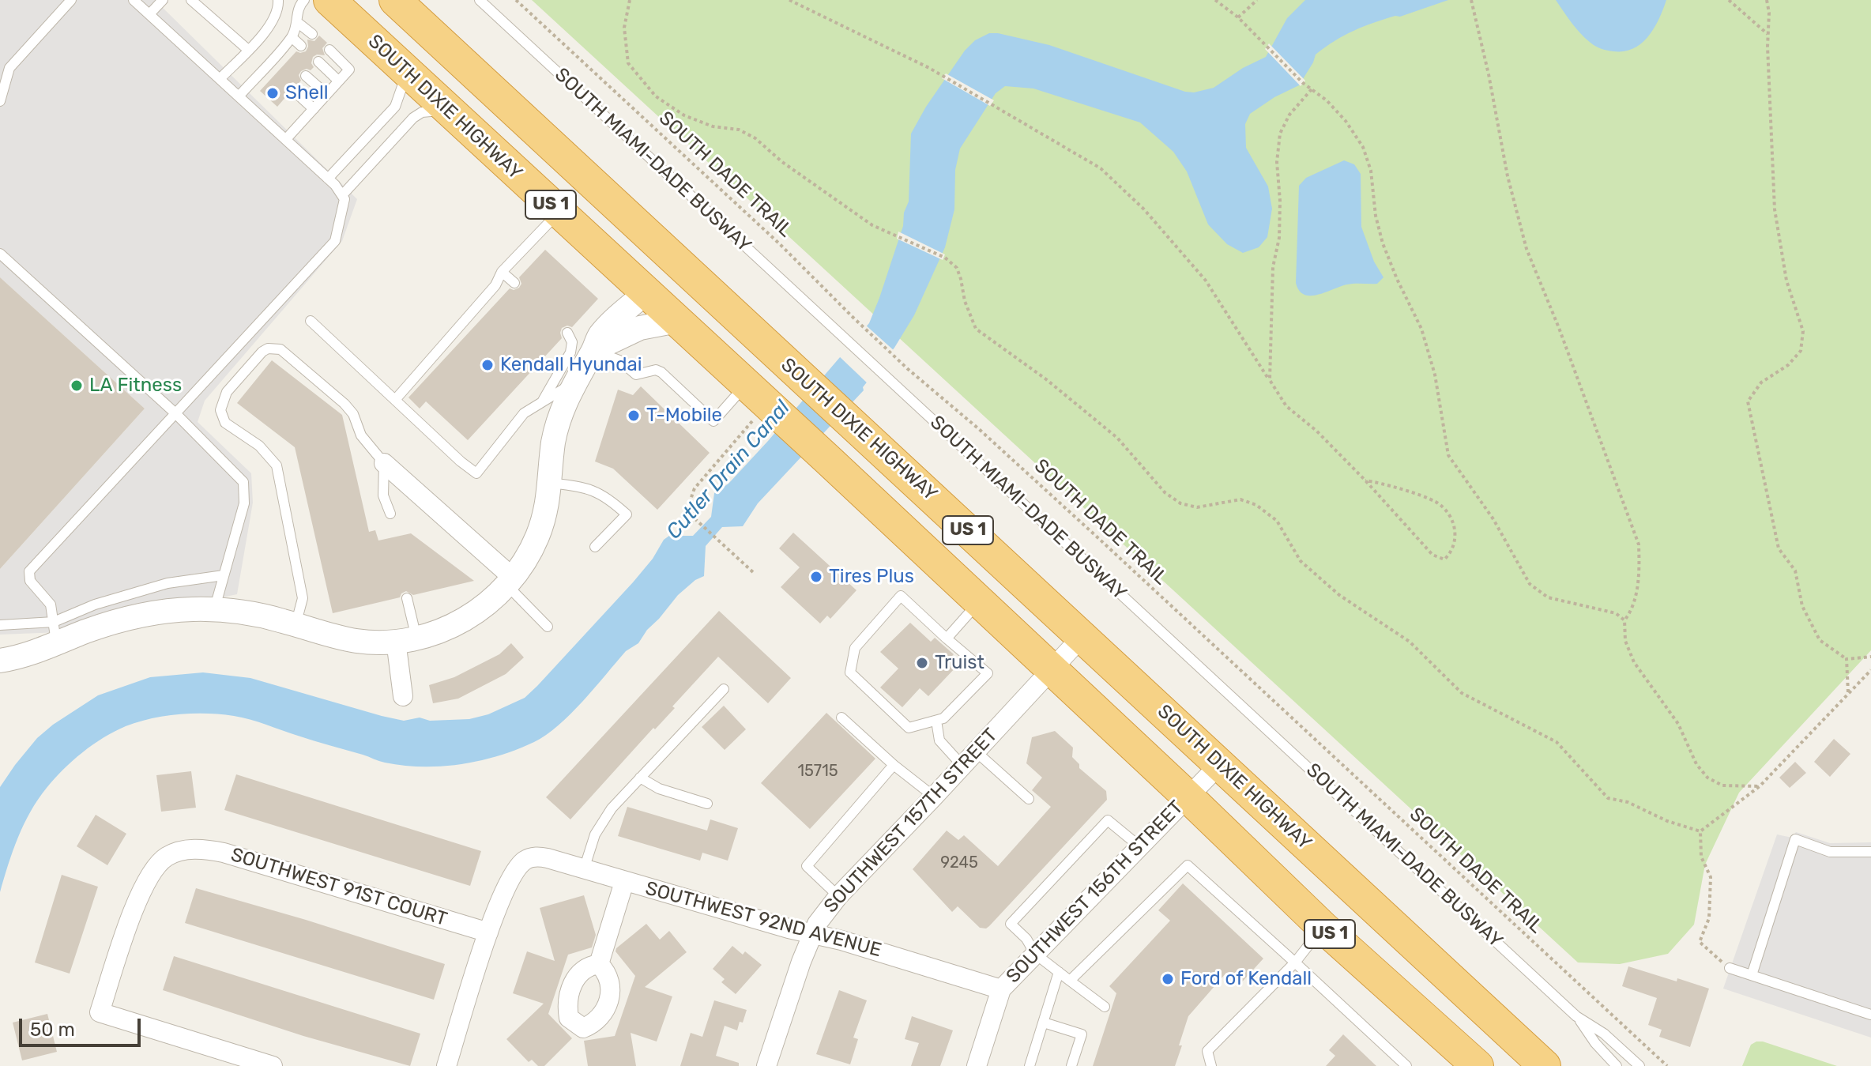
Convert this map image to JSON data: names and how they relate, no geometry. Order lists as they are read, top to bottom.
{
  "streets": {
    "highway": ["SOUTH DIXIE HIGHWAY", "US 1"],
    "street": [
      "SOUTHWEST 157TH STREET",
      "SOUTHWEST 91ST COURT",
      "SOUTHWEST 156TH STREET",
      "SOUTHWEST 92ND AVENUE"
    ],
    "lane": ["SOUTH MIAMI-DADE BUSWAY"],
    "path": ["SOUTH DADE TRAIL"]
  },
  "crossings": [
    ["SOUTH DIXIE HIGHWAY", "SOUTHWEST 157TH STREET"],
    ["SOUTH DIXIE HIGHWAY", "SOUTHWEST 156TH STREET"],
    ["SOUTHWEST 157TH STREET", "SOUTHWEST 92ND AVENUE"],
    ["SOUTHWEST 91ST COURT", "SOUTHWEST 92ND AVENUE"],
    ["SOUTHWEST 156TH STREET", "SOUTHWEST 92ND AVENUE"]
  ],
  "water": ["Cutler Drain Canal"],
  "places": [
    "Shell",
    "Kendall Hyundai",
    "LA Fitness",
    "T-Mobile",
    "Tires Plus",
    "Truist",
    "Ford of Kendall"
  ],
  "house_numbers": ["15715", "9245"],
  "scale_bar": "50 m"
}
